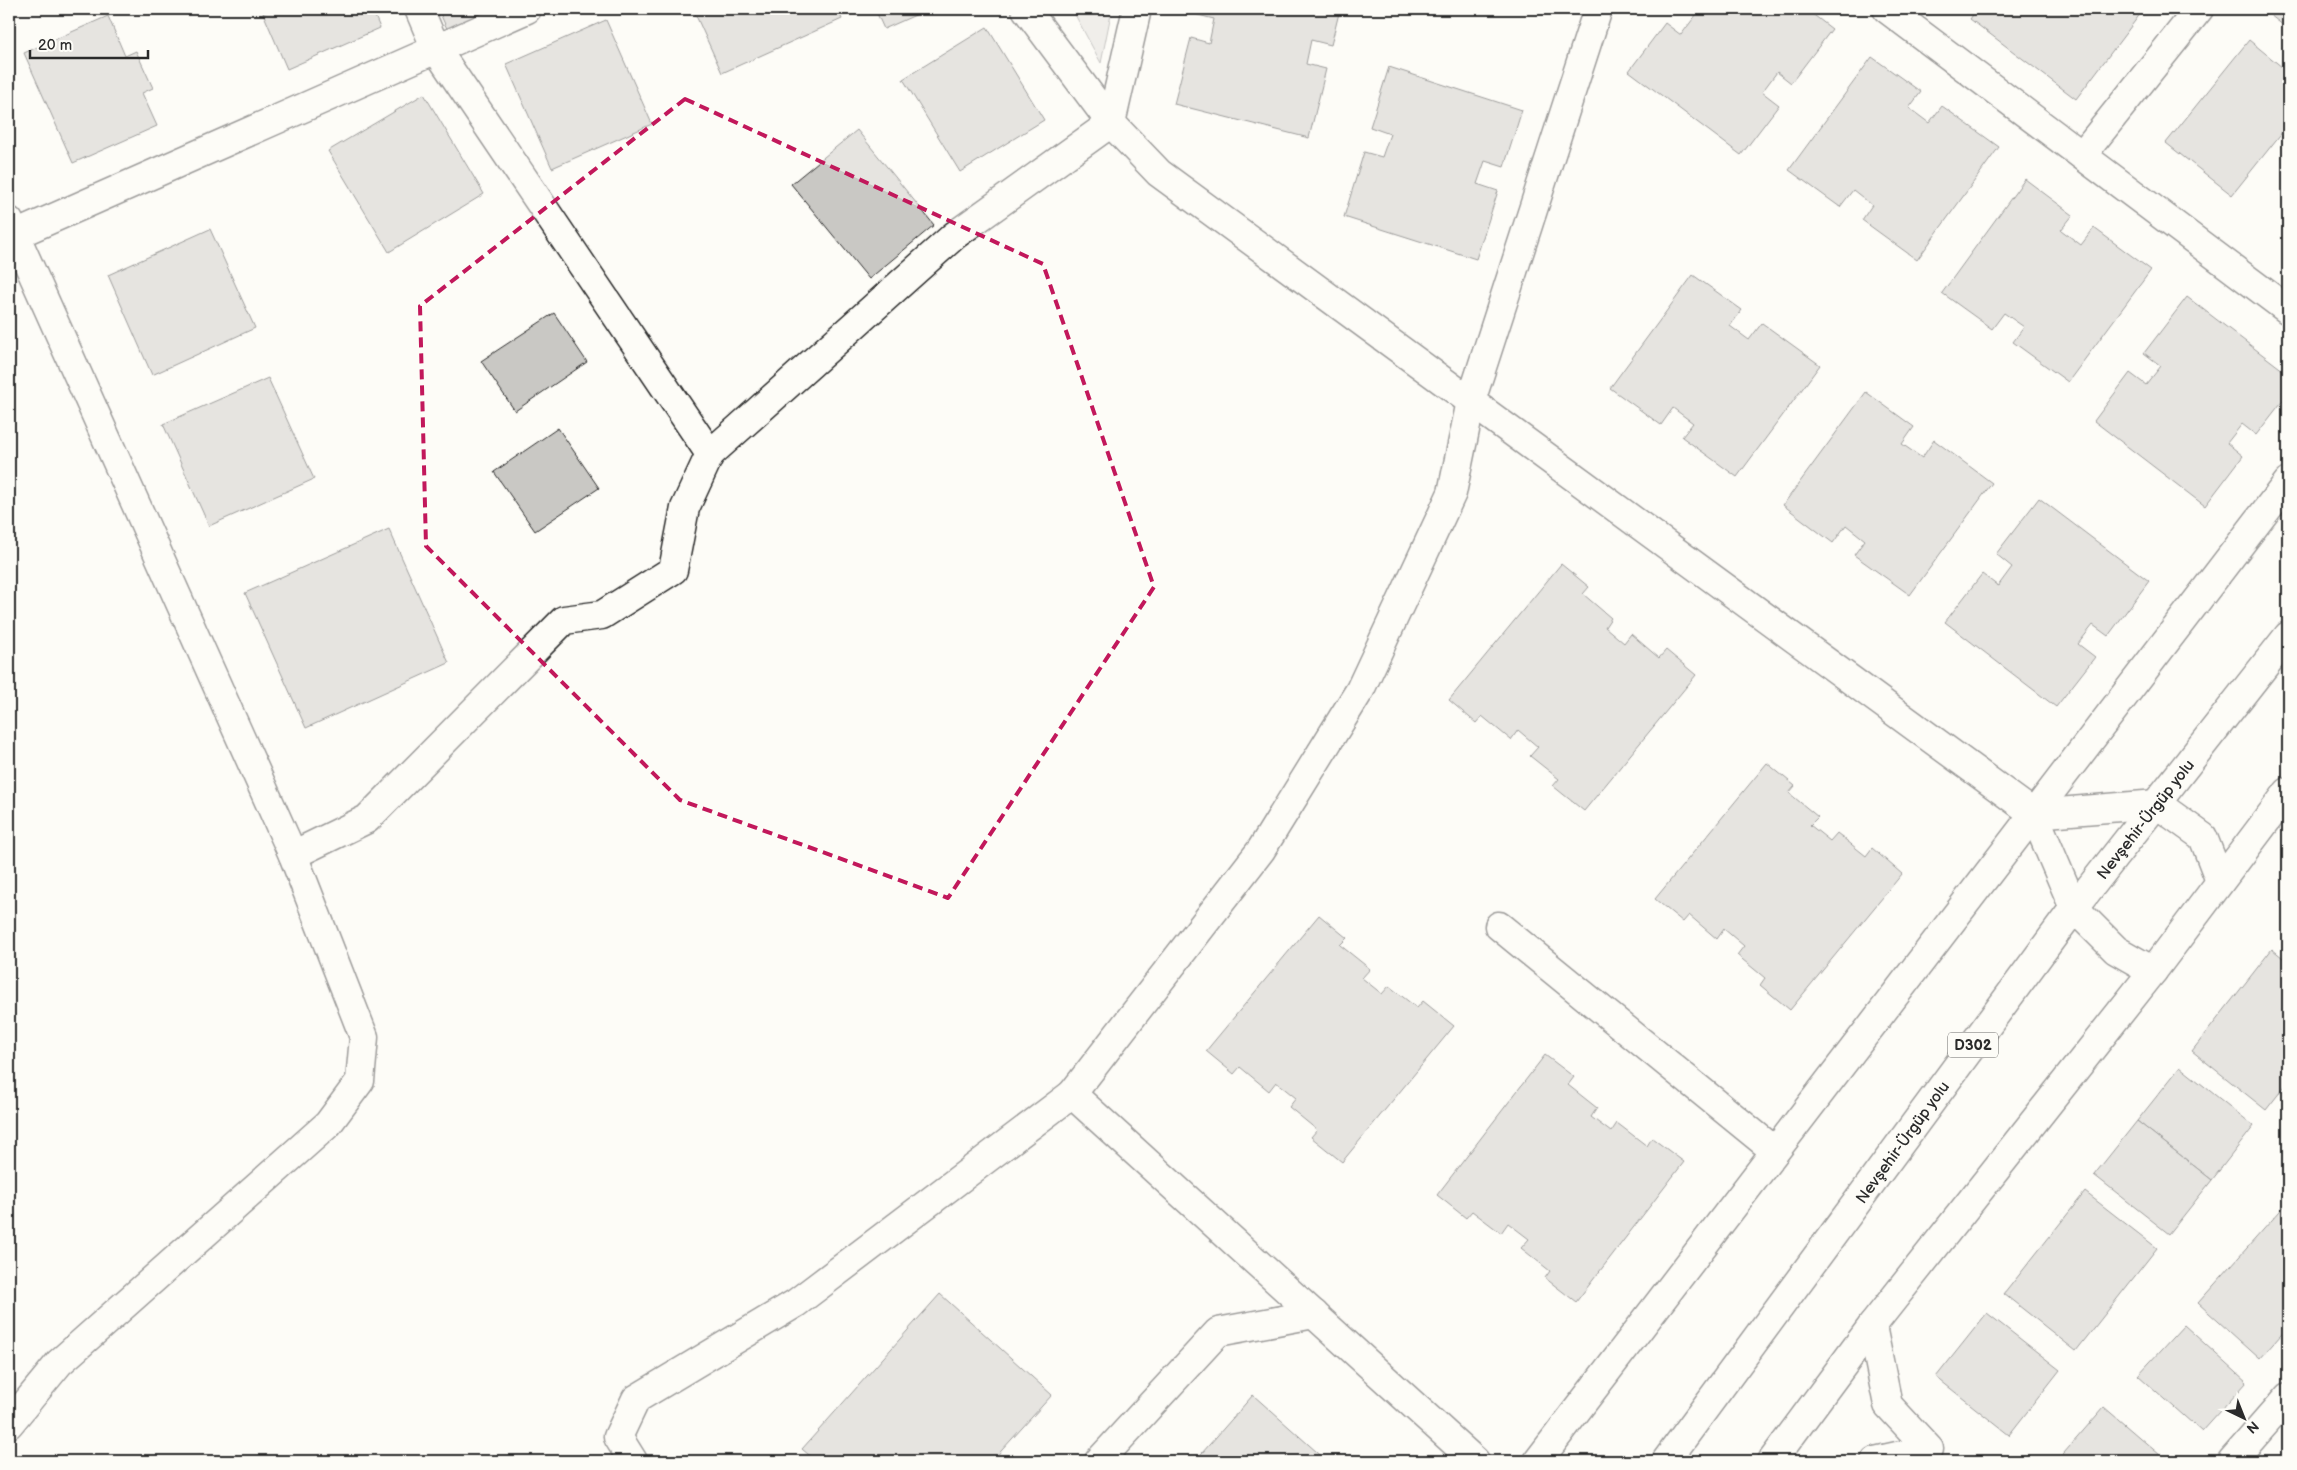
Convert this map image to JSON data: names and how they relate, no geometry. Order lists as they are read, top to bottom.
{
  "streets": {
    "main road": ["Nevşehir-Ürgüp yolu", "D302"]
  },
  "scale_bar": "20 m",
  "north": "bottom right"
}
